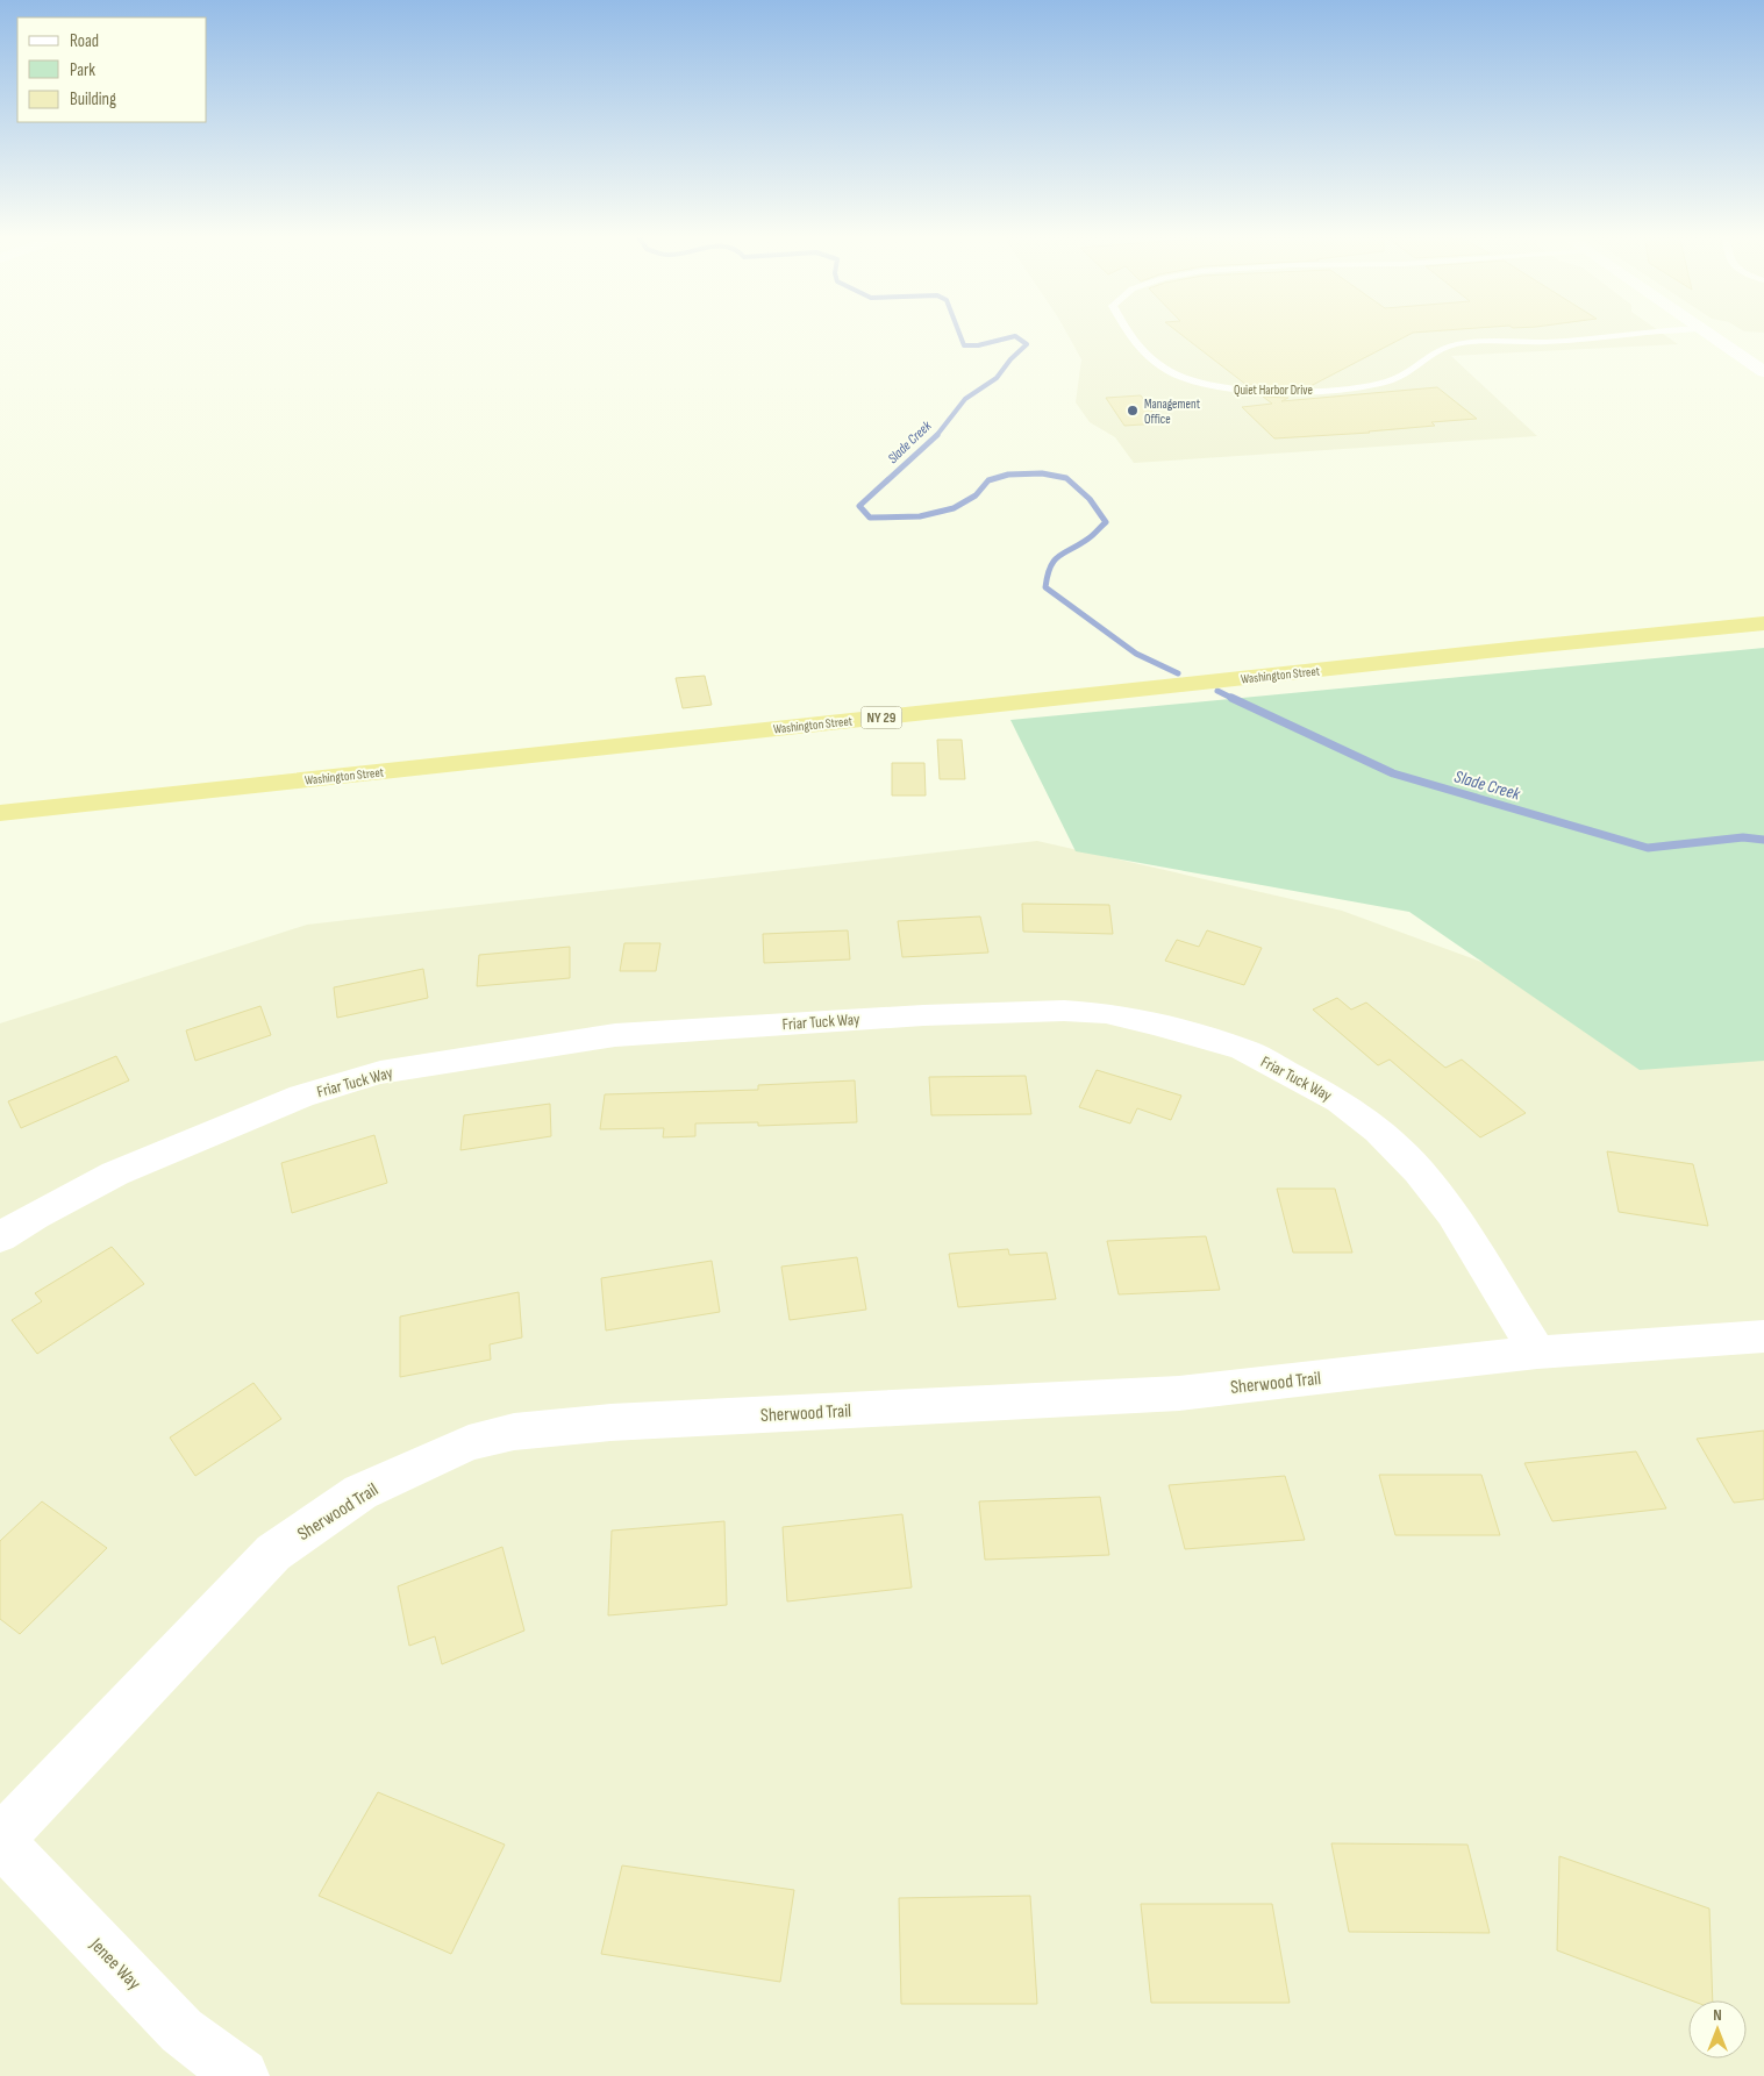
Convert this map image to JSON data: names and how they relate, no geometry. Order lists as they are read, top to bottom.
{
  "streets": {
    "highway": ["Washington Street", "NY 29"],
    "street": ["Friar Tuck Way", "Sherwood Trail", "Jenee Way"],
    "lane": ["Quiet Harbor Drive"]
  },
  "crossings": [
    ["Friar Tuck Way", "Sherwood Trail"],
    ["Sherwood Trail", "Jenee Way"]
  ],
  "water": ["Slade Creek"],
  "places": ["Management Office"],
  "legend": ["Road", "Park", "Building"],
  "north": "top"
}
